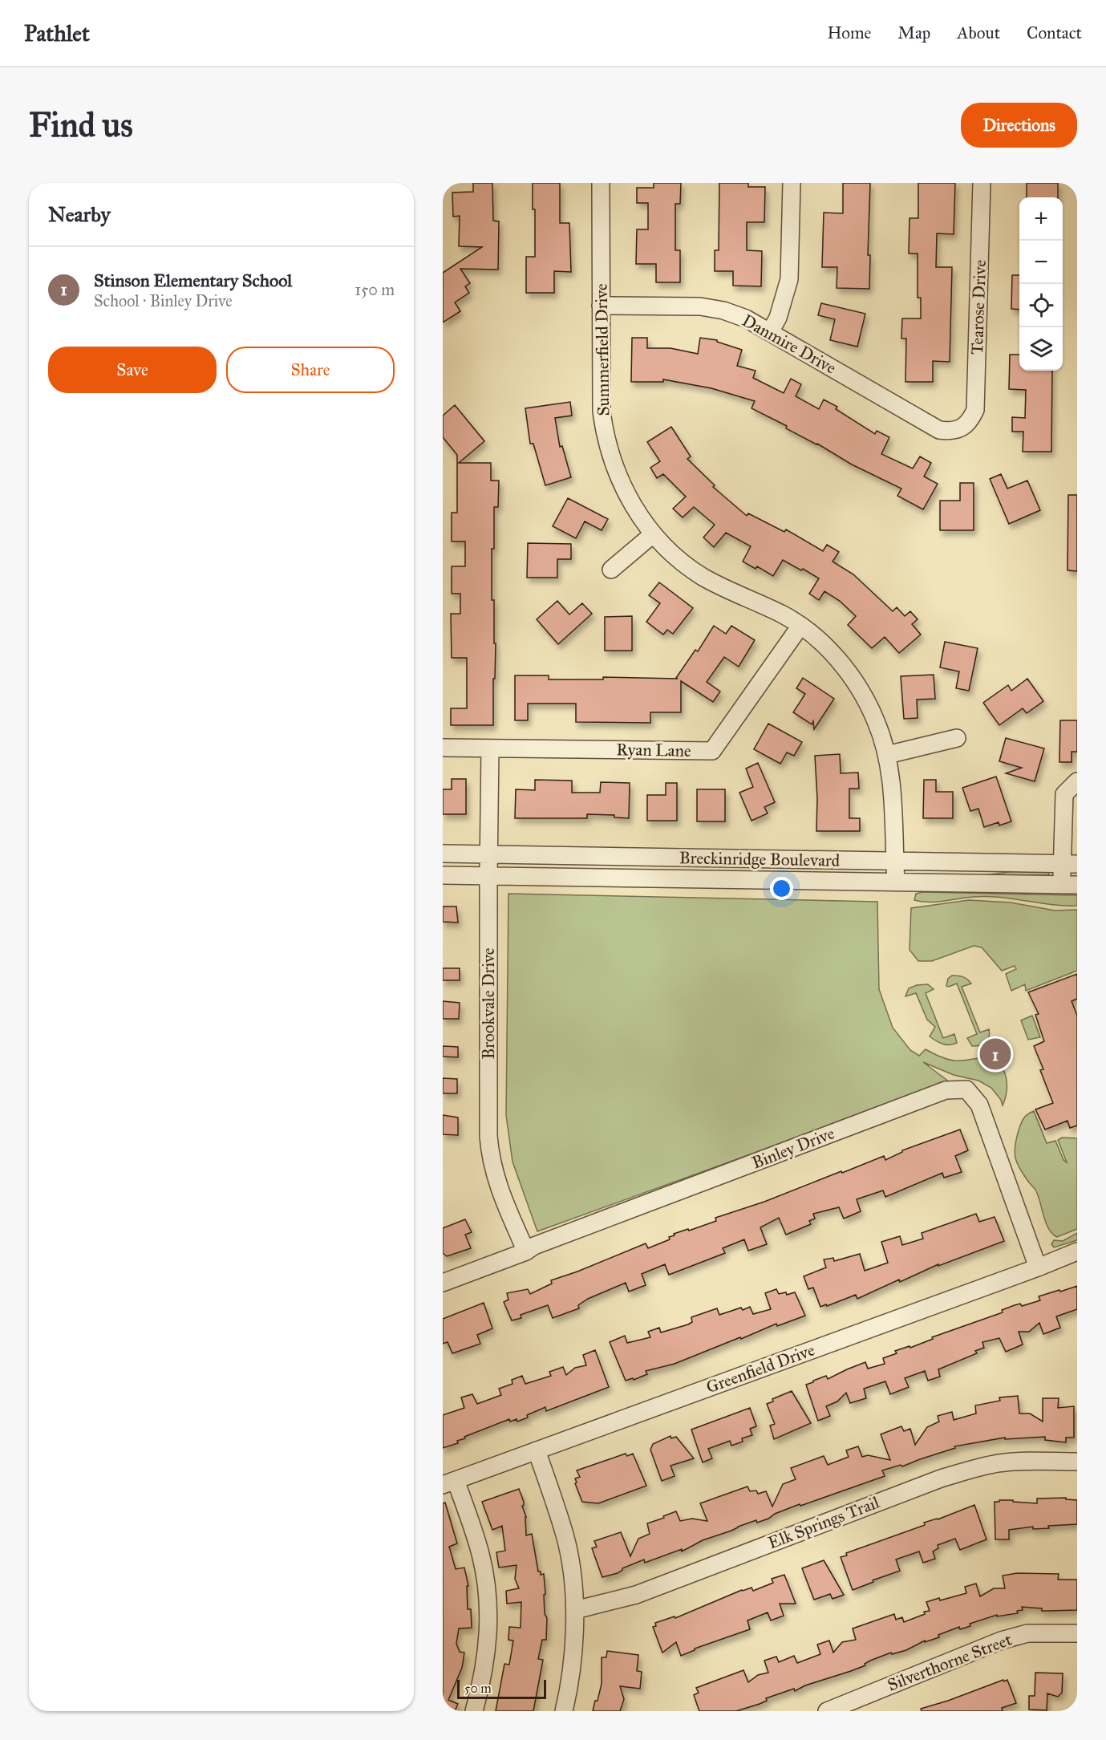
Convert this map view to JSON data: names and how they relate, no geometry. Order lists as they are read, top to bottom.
{
  "streets": {
    "street": [
      "Tearose Drive",
      "Danmire Drive",
      "Summerfield Drive",
      "Ryan Lane",
      "Breckinridge Boulevard",
      "Brookvale Drive",
      "Binley Drive",
      "Greenfield Drive",
      "Elk Springs Trail",
      "Silverthorne Street"
    ]
  },
  "crossings": [
    ["Tearose Drive", "Danmire Drive"],
    ["Danmire Drive", "Summerfield Drive"],
    ["Summerfield Drive", "Ryan Lane"],
    ["Summerfield Drive", "Breckinridge Boulevard"],
    ["Ryan Lane", "Brookvale Drive"],
    ["Breckinridge Boulevard", "Brookvale Drive"],
    ["Brookvale Drive", "Binley Drive"],
    ["Binley Drive", "Greenfield Drive"]
  ],
  "scale_bar": "50 m",
  "page": {
    "header": "Pathlet",
    "nav": [
      "Home",
      "Map",
      "About",
      "Contact"
    ],
    "buttons": [
      "Directions",
      ["Save", "Share"]
    ],
    "title": "Find us",
    "heading": "Nearby",
    "map_buttons": ["+", "−"],
    "list": [
      {
        "mark": "1",
        "name": "Stinson Elementary School",
        "note": "School · Binley Drive",
        "value": "150 m"
      }
    ],
    "pins": "1",
    "scale": "50 m"
  }
}
